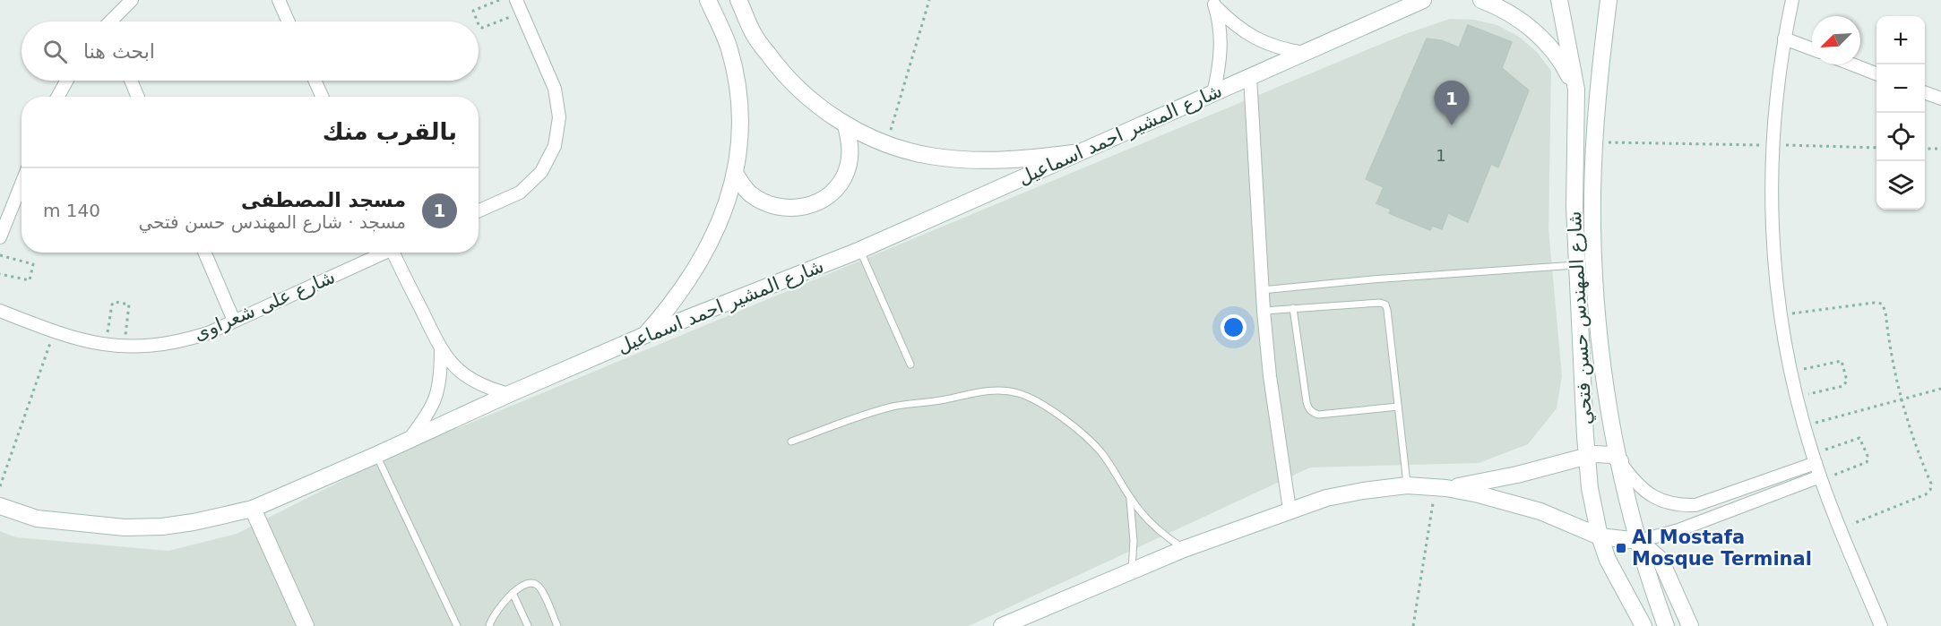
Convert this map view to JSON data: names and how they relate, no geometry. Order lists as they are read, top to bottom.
{
  "streets": {
    "main road": ["شارع المشير احمد اسماعيل", "شارع المهندس حسن فتحي"],
    "street": ["شارع على شعراوى"]
  },
  "places": {
    "transit": ["Al Mostafa Mosque Terminal"]
  },
  "house_numbers": ["1"],
  "north": "bottom left",
  "page": {
    "map_buttons": ["+", "−"],
    "search": "ابحث هنا",
    "pins": "1",
    "heading": "بالقرب منك",
    "list": [
      {
        "mark": "1",
        "name": "مسجد المصطفى",
        "note": "مسجد · شارع المهندس حسن فتحي",
        "value": "140 m"
      }
    ]
  }
}
